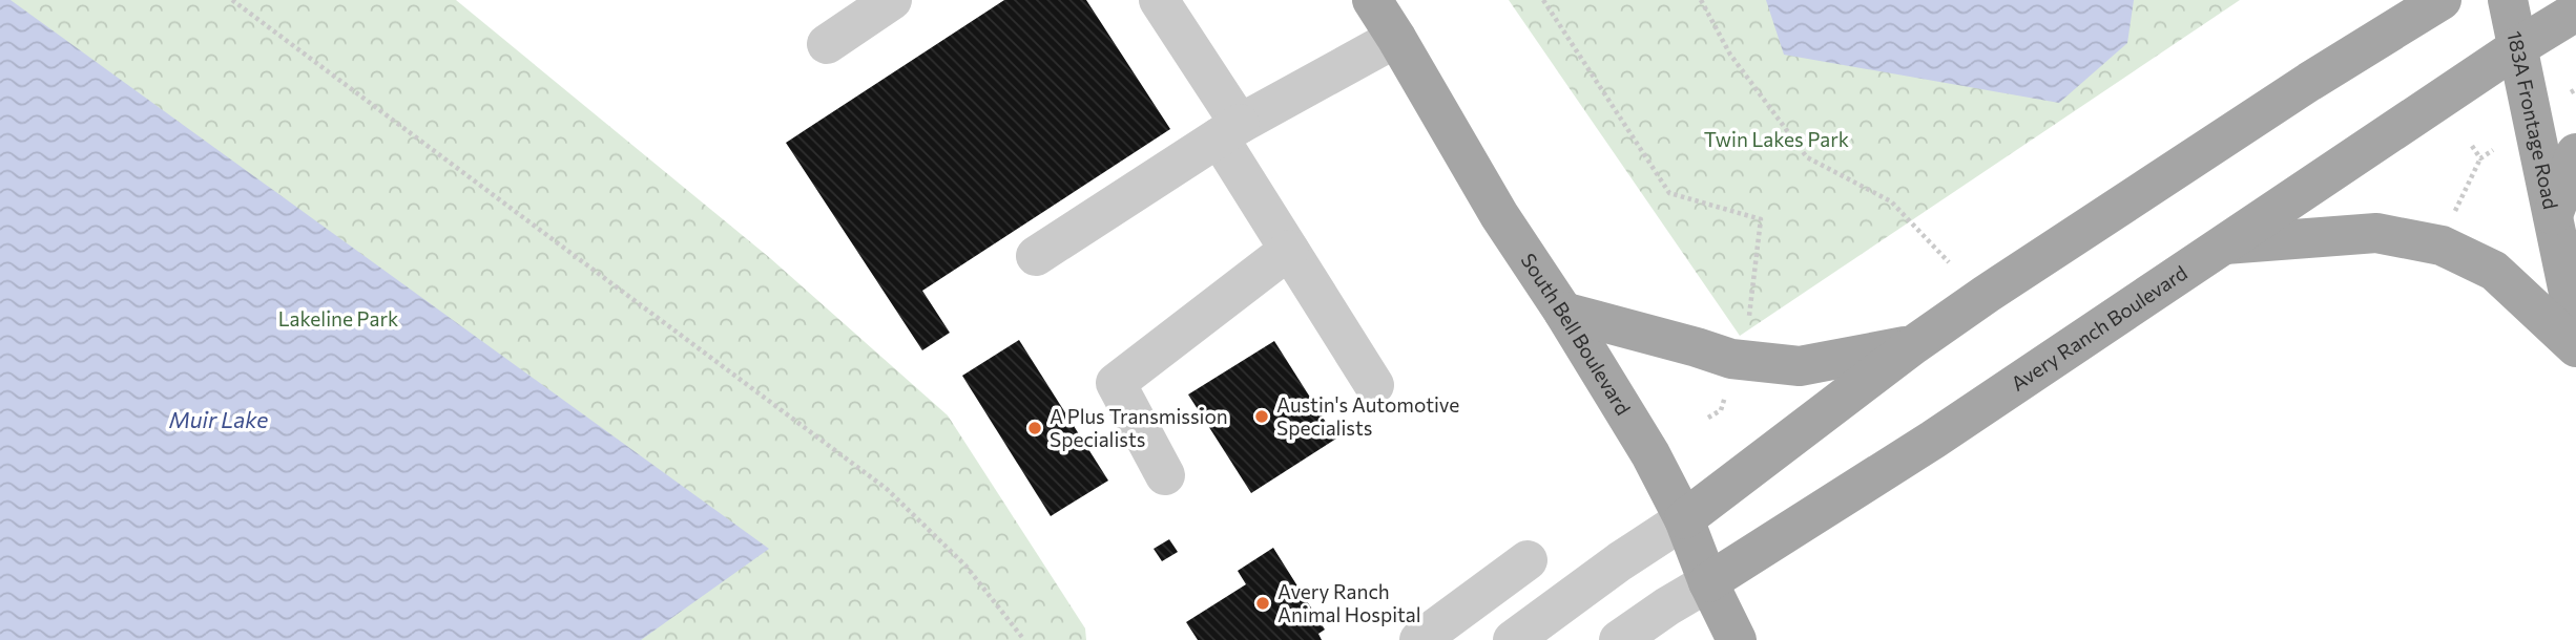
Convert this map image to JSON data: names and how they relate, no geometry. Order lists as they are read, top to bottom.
{
  "streets": {
    "main road": ["183A Frontage Road", "Avery Ranch Boulevard", "South Bell Boulevard"]
  },
  "crossings": [
    ["183A Frontage Road", "Avery Ranch Boulevard"],
    ["Avery Ranch Boulevard", "South Bell Boulevard"]
  ],
  "water": ["Muir Lake"],
  "parks": ["Twin Lakes Park", "Lakeline Park"],
  "places": ["Austin's Automotive Specialists", "A Plus Transmission Specialists", "Avery Ranch Animal Hospital"]
}
